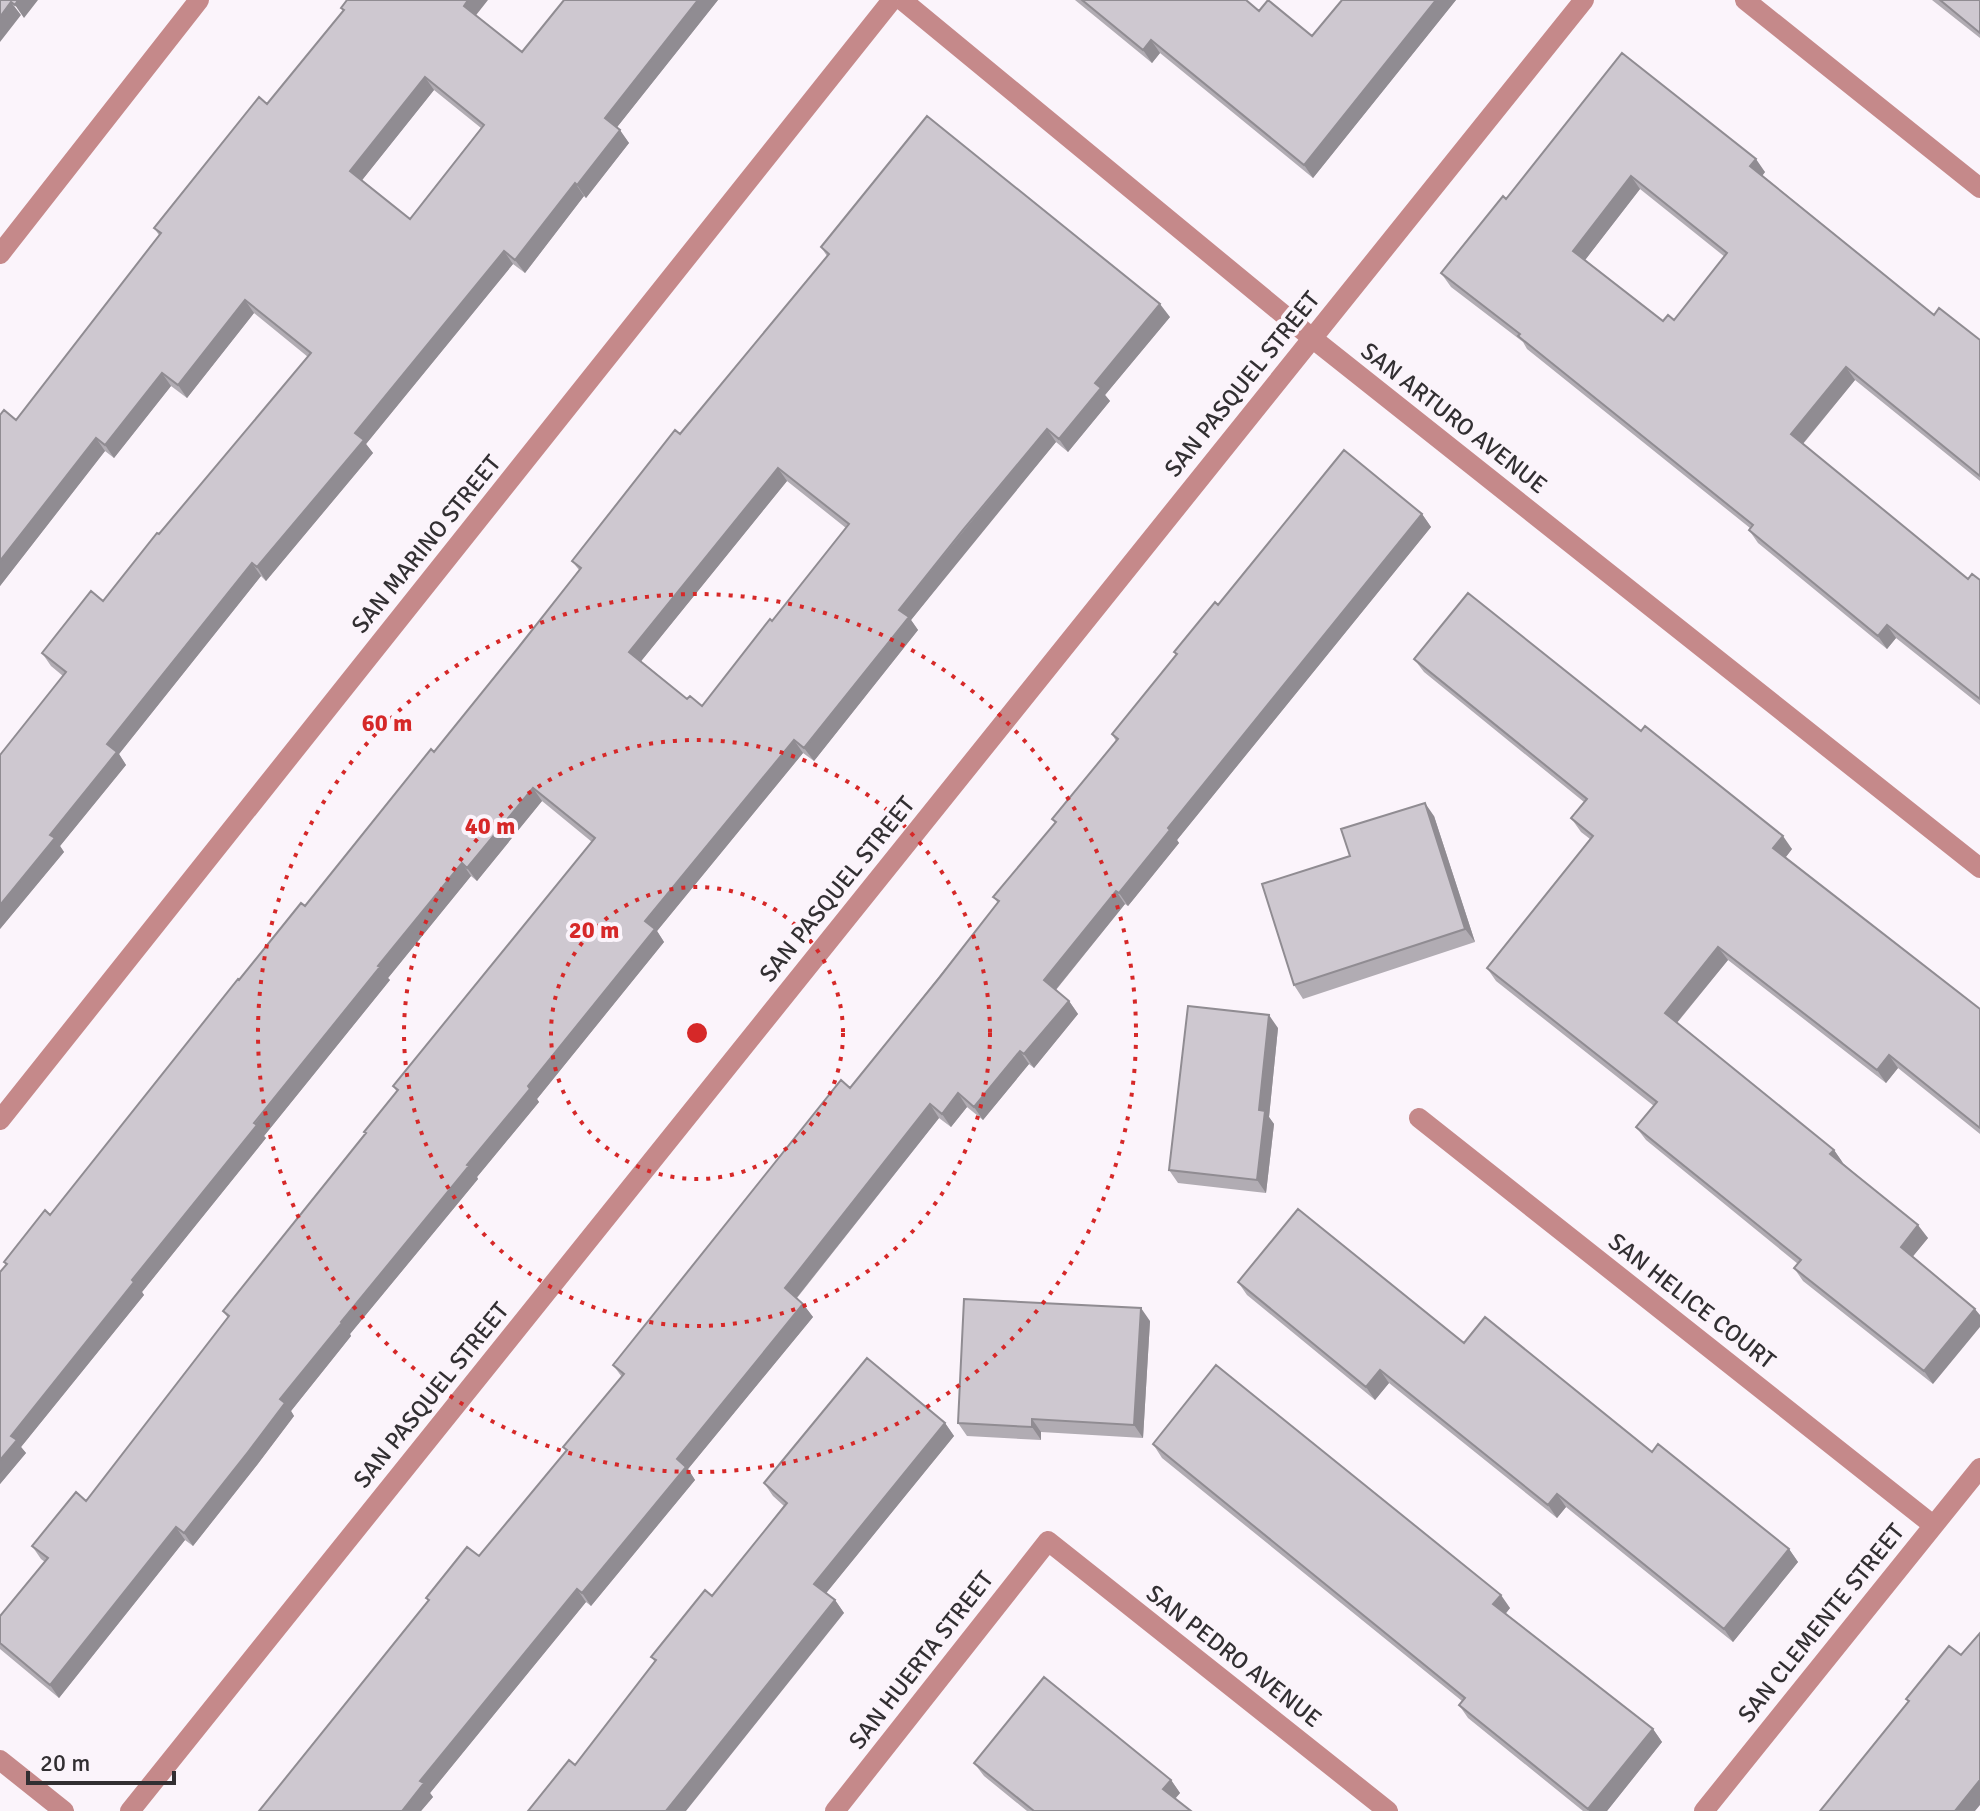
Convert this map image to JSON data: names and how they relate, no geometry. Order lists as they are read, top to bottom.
{
  "streets": {
    "street": [
      "SAN PASQUEL STREET",
      "SAN ARTURO AVENUE",
      "SAN MARINO STREET",
      "SAN HELICE COURT",
      "SAN CLEMENTE STREET",
      "SAN PEDRO AVENUE",
      "SAN HUERTA STREET"
    ]
  },
  "crossings": [
    ["SAN PASQUEL STREET", "SAN ARTURO AVENUE"],
    ["SAN HELICE COURT", "SAN CLEMENTE STREET"],
    ["SAN PEDRO AVENUE", "SAN HUERTA STREET"]
  ],
  "scale_bar": "20 m",
  "rings": ["60 m", "40 m", "20 m"]
}
